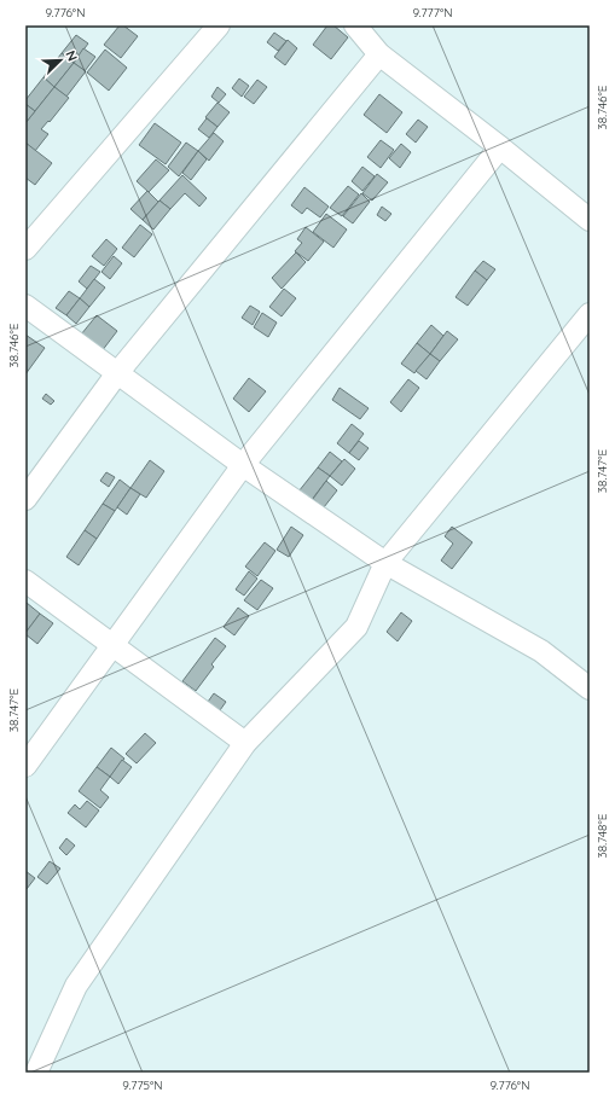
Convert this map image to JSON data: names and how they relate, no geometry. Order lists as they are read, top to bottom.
{
  "north": "top right",
  "coordinates": [
    "9.776°N",
    "9.777°N",
    "38.746°E",
    "38.747°E",
    "38.748°E",
    "9.775°N"
  ]
}
